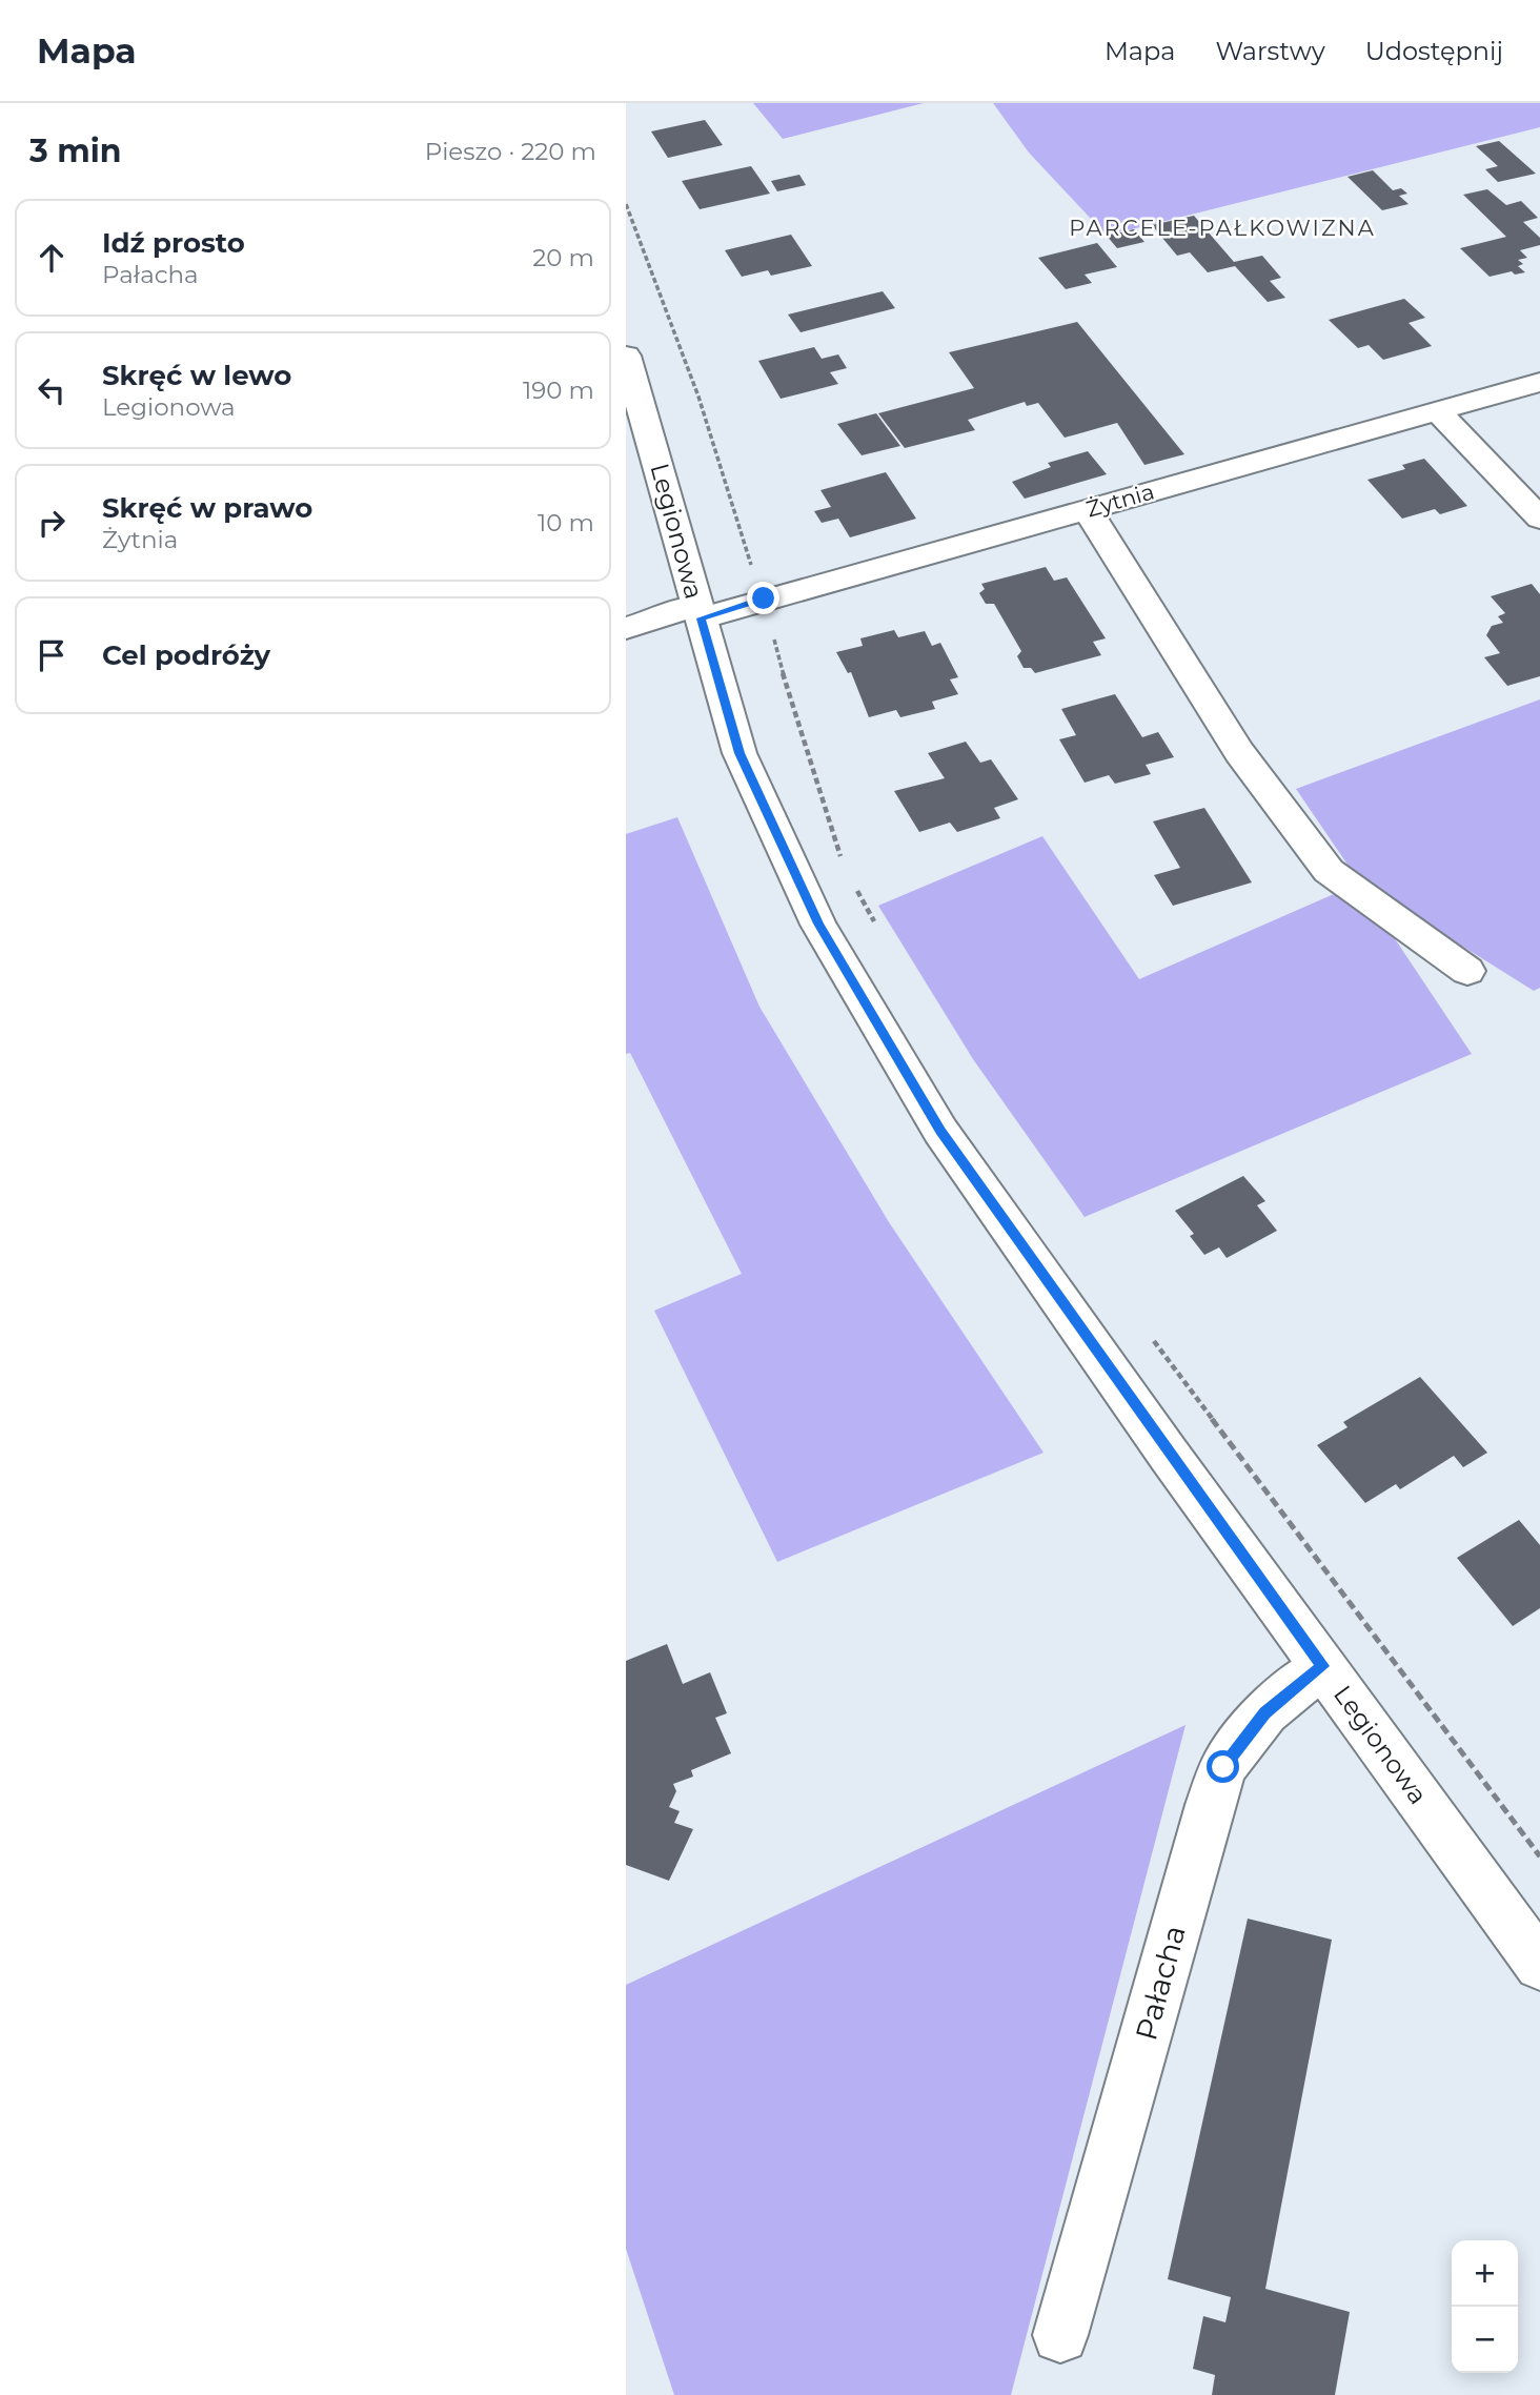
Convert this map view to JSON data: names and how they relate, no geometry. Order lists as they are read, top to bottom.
{
  "streets": {
    "main road": ["Żytnia", "Legionowa", "Pałacha"]
  },
  "crossings": [
    ["Żytnia", "Legionowa"],
    ["Legionowa", "Pałacha"]
  ],
  "districts": ["PARCELE-PAŁKOWIZNA"],
  "page": {
    "header": "Mapa",
    "nav": ["Mapa", "Warstwy", "Udostępnij"],
    "heading": ["3 min", "Pieszo · 220 m"],
    "list": [
      ["Idź prosto", "Pałacha", "20 m"],
      ["Skręć w lewo", "Legionowa", "190 m"],
      ["Skręć w prawo", "Żytnia", "10 m"],
      "Cel podróży"
    ],
    "map_buttons": ["+", "−"]
  }
}
